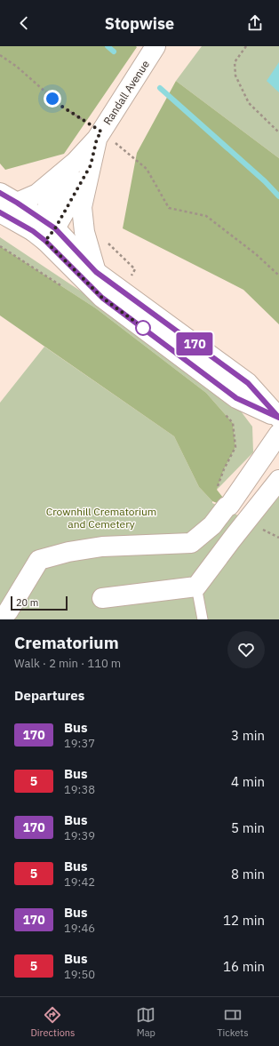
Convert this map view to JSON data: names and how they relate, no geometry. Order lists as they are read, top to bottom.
{
  "streets": {
    "street": ["Randall Avenue"]
  },
  "parks": ["Crownhill Crematorium and Cemetery"],
  "lines": ["bus line 170"],
  "scale_bar": "20 m",
  "page": {
    "header": "Stopwise",
    "on_map": "170",
    "scale": "20 m",
    "heading": [
      ["Crematorium", "Walk · 2 min · 110 m"],
      "Departures"
    ],
    "list": [
      {
        "mark": "170",
        "name": "Bus",
        "note": "19:37",
        "value": "3 min"
      },
      {
        "mark": "5",
        "name": "Bus",
        "note": "19:38",
        "value": "4 min"
      },
      {
        "mark": "170",
        "name": "Bus",
        "note": "19:39",
        "value": "5 min"
      },
      {
        "mark": "5",
        "name": "Bus",
        "note": "19:42",
        "value": "8 min"
      },
      {
        "mark": "170",
        "name": "Bus",
        "note": "19:46",
        "value": "12 min"
      },
      {
        "mark": "5",
        "name": "Bus",
        "note": "19:50",
        "value": "16 min"
      }
    ],
    "tabs": ["Directions", "Map", "Tickets"]
  }
}
